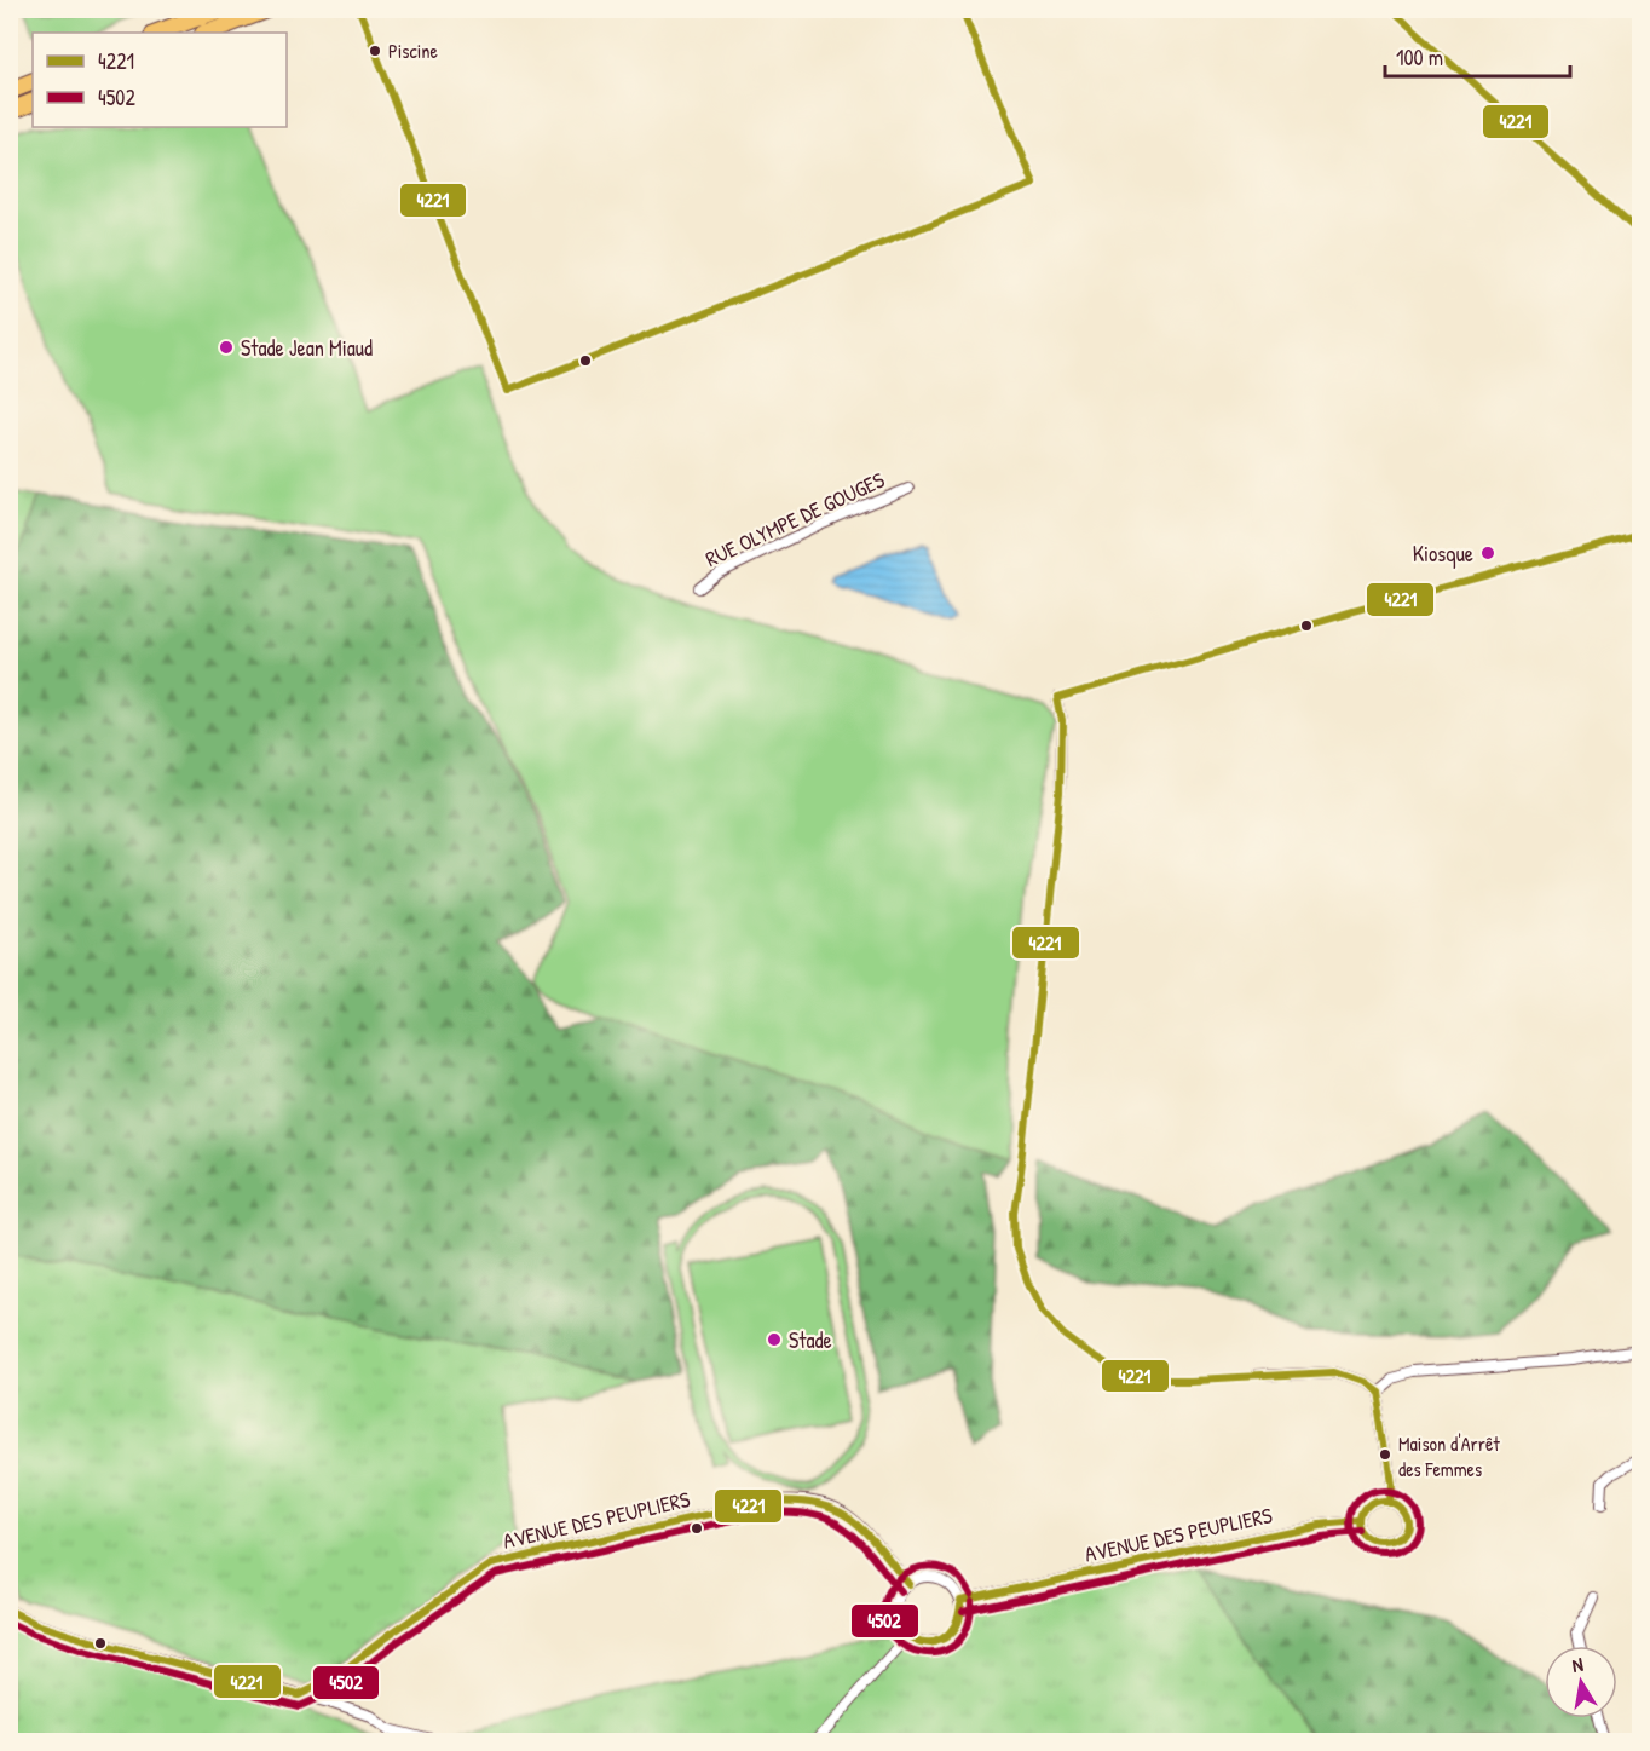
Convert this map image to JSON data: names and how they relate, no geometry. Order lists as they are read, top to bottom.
{
  "streets": {
    "street": ["RUE OLYMPE DE GOUGES", "AVENUE DES PEUPLIERS"]
  },
  "places": [
    "Piscine",
    "Stade Jean Miaud",
    "Kiosque",
    "Stade",
    "Maison d'Arrêt des Femmes"
  ],
  "lines": ["transit line 4221", "transit line 4502"],
  "legend": ["4221", "4502"],
  "scale_bar": "100 m",
  "north": "top"
}
